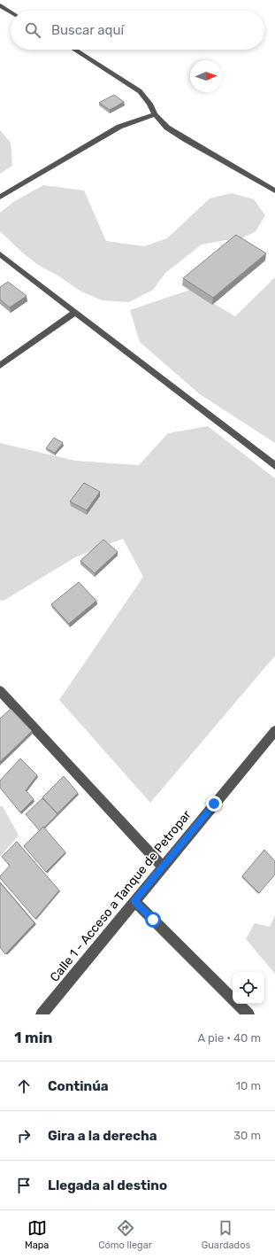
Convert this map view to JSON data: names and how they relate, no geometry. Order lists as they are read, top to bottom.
{
  "streets": {
    "street": ["Calle 1 - Acceso a Tanque de Petropar"]
  },
  "north": "right",
  "page": {
    "search": "Buscar aquí",
    "heading": ["1 min", "A pie · 40 m"],
    "list": [
      ["Continúa", "10 m"],
      ["Gira a la derecha", "30 m"],
      "Llegada al destino"
    ],
    "nav": ["Mapa", "Cómo llegar", "Guardados"]
  }
}
